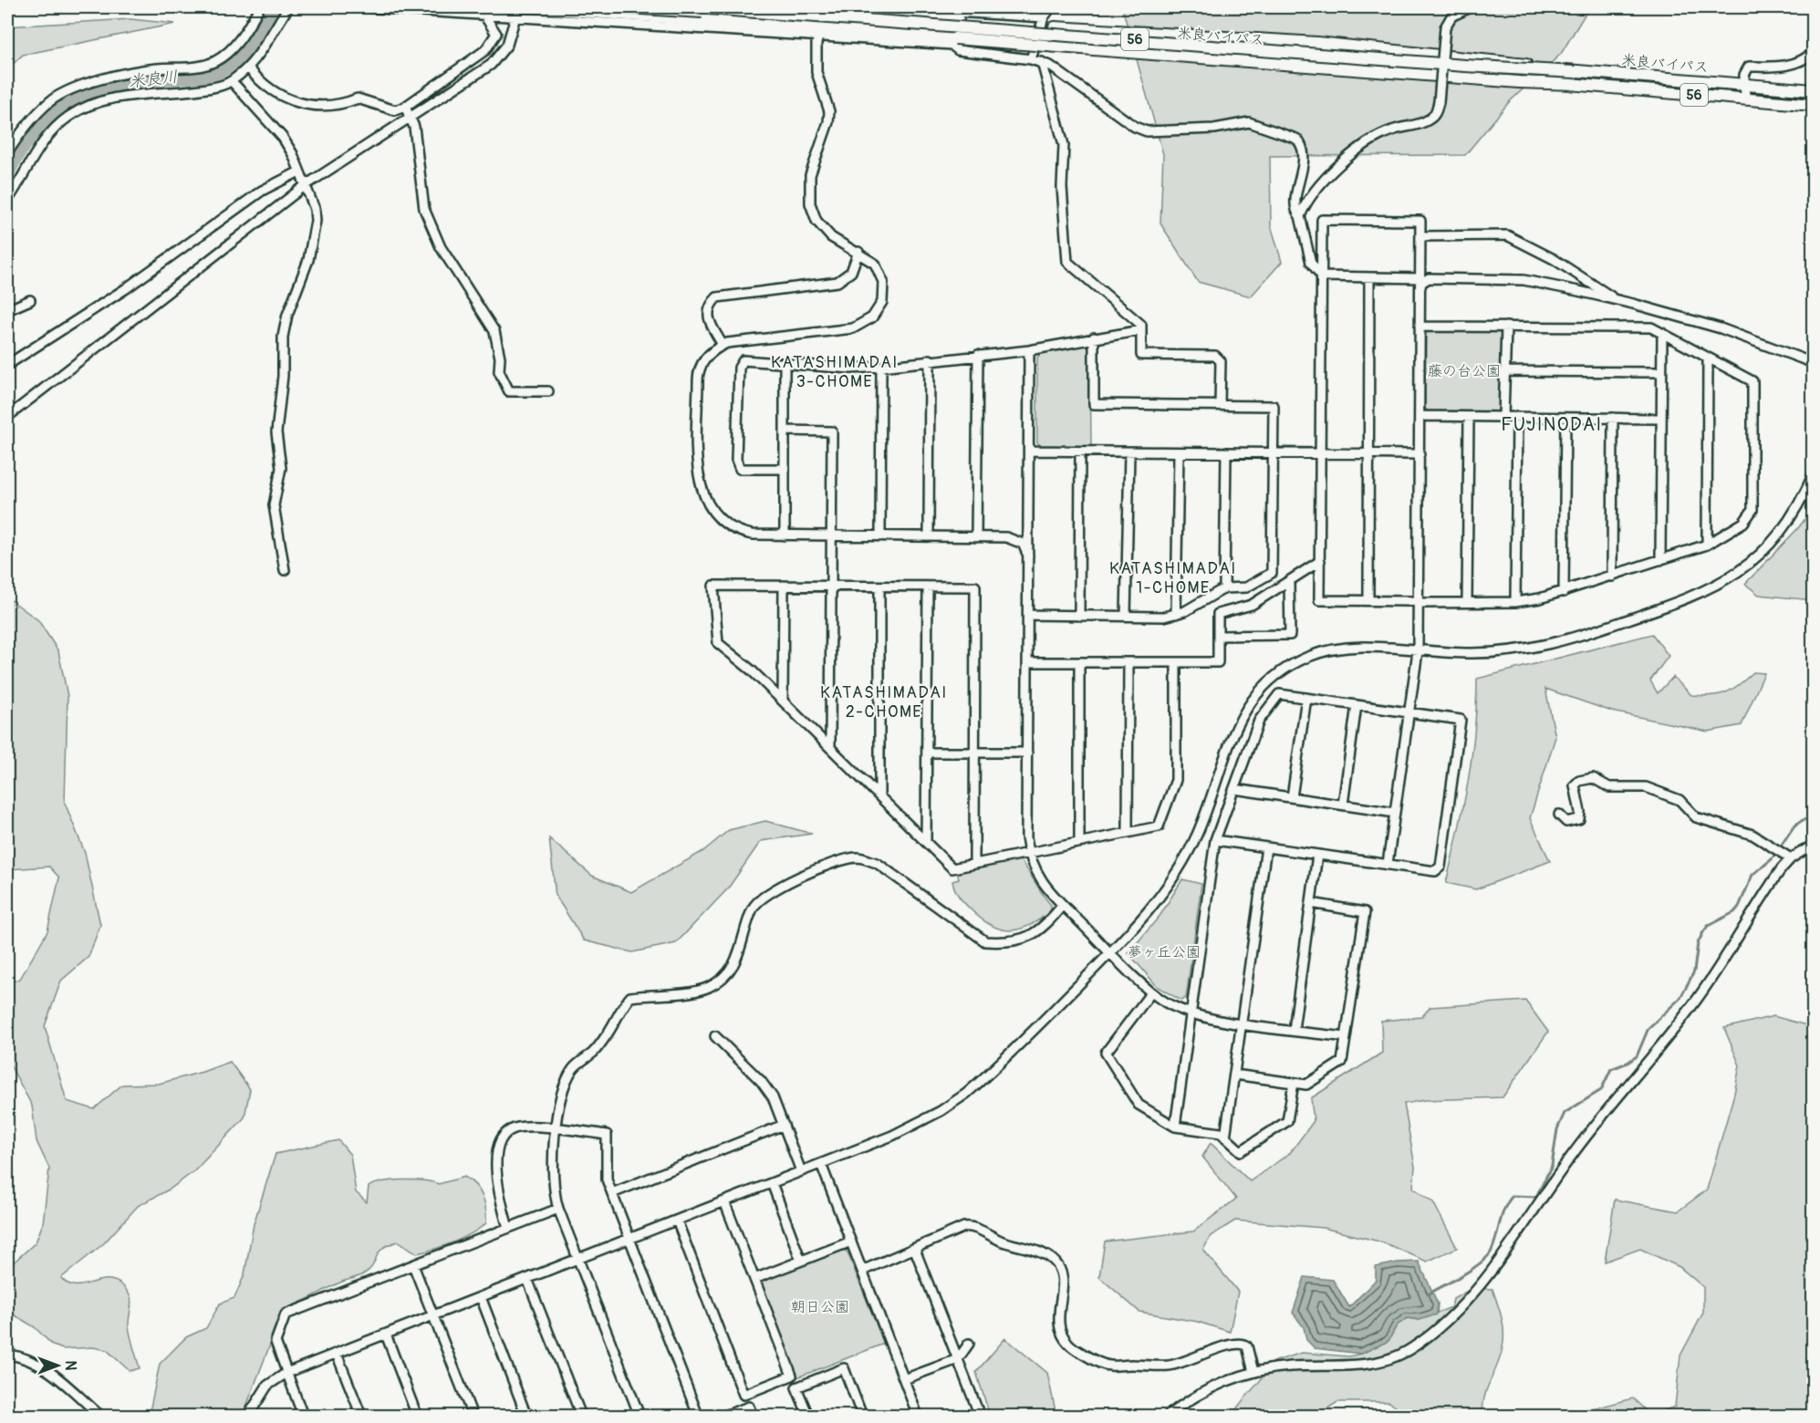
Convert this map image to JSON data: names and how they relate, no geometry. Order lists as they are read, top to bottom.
{
  "streets": {
    "main road": ["米良バイパス", "56"]
  },
  "districts": [
    "KATASHIMADAI 3-CHOME",
    "FUJINODAI",
    "KATASHIMADAI 1-CHOME",
    "KATASHIMADAI 2-CHOME"
  ],
  "water": ["米良川"],
  "parks": ["藤の台公園", "夢ヶ丘公園", "朝日公園"],
  "north": "right"
}
